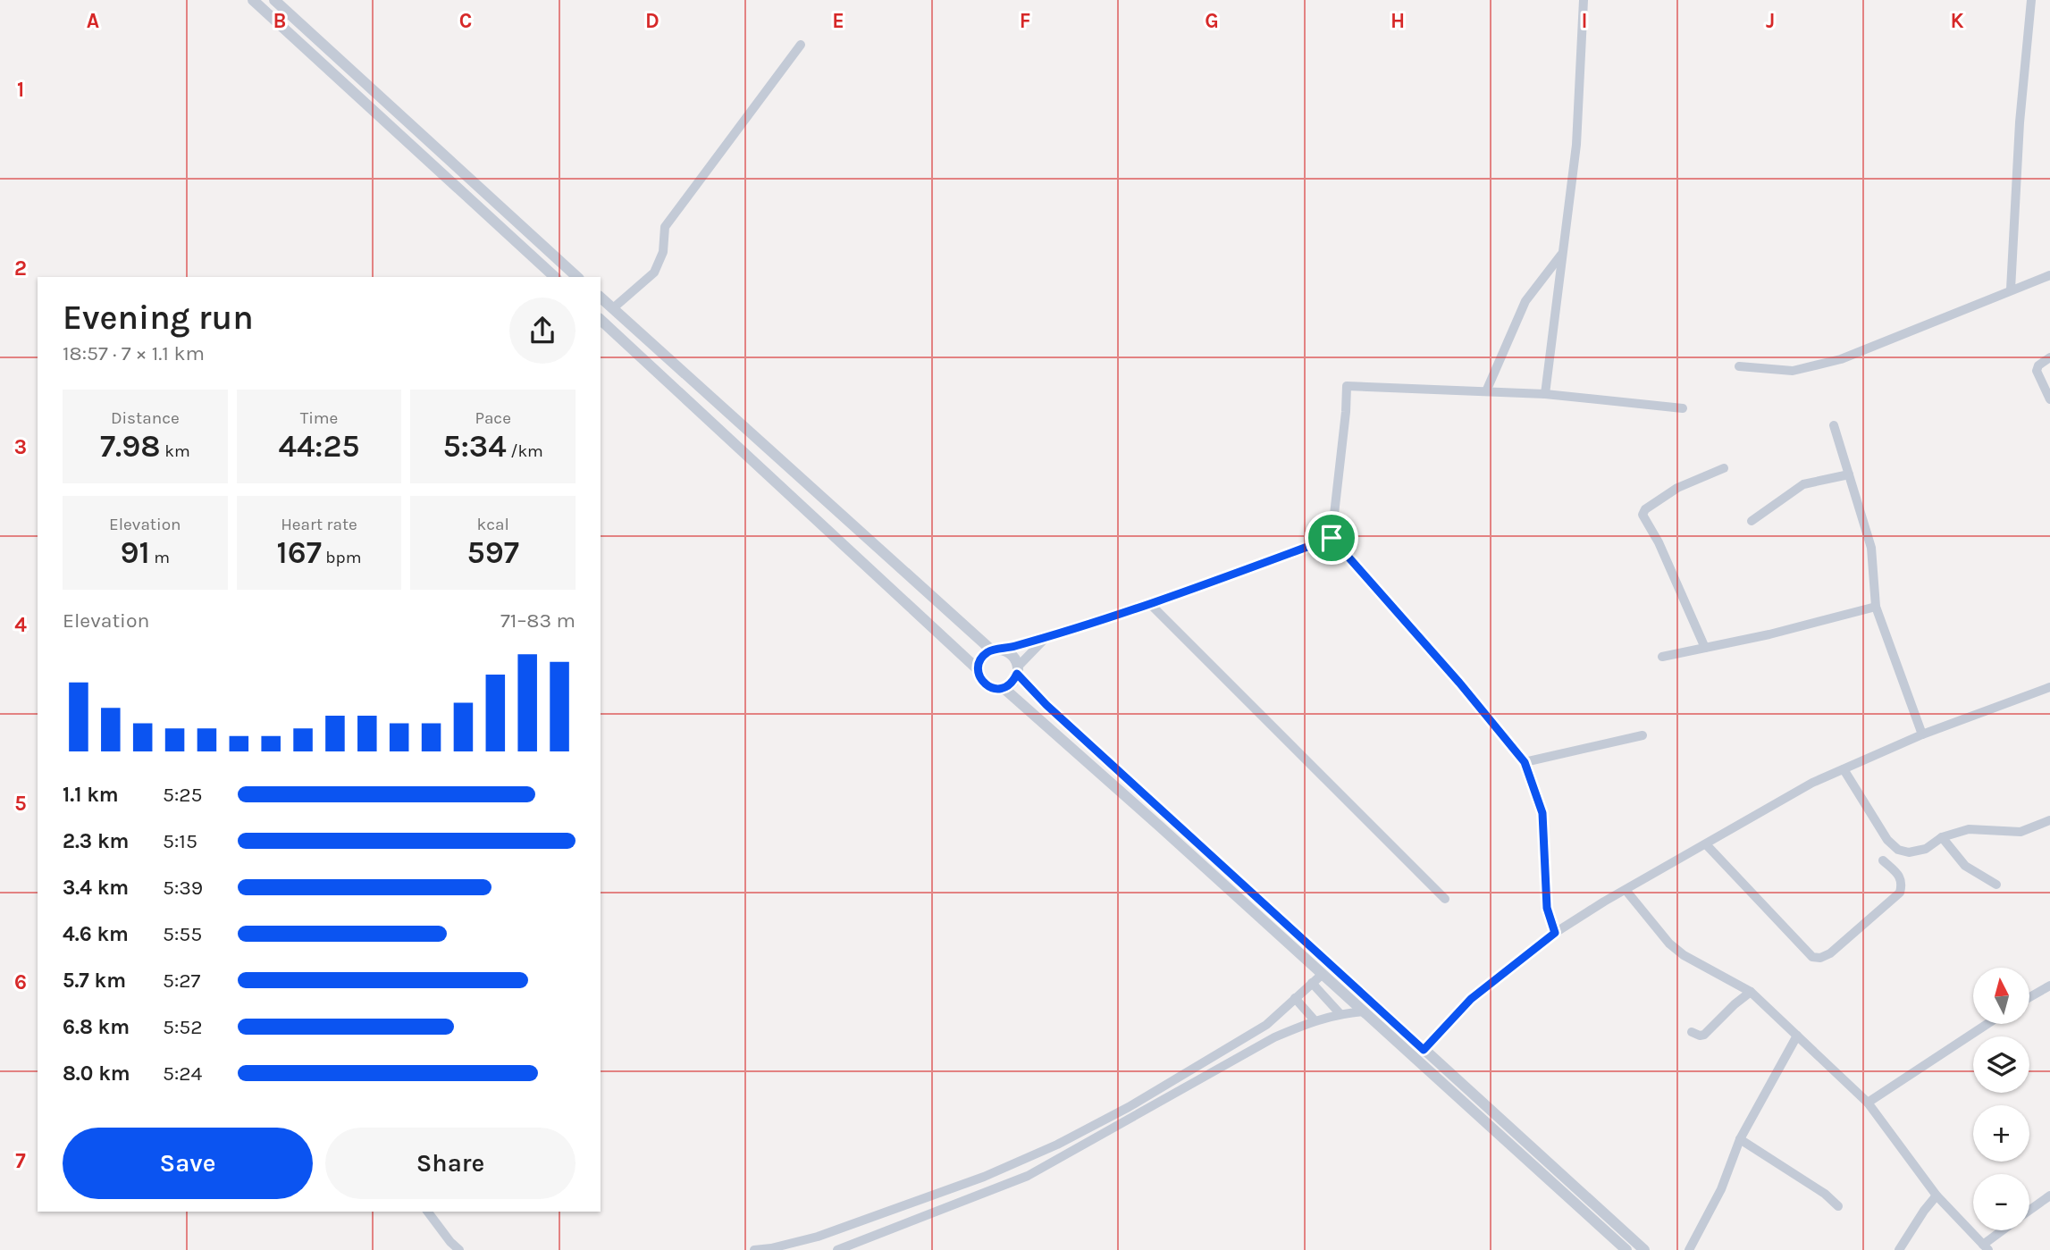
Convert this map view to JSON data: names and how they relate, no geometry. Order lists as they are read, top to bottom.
{
  "north": "top",
  "page": {
    "heading": ["Evening run", "18:57 · 7 × 1.1 km"],
    "stats": [
      ["Distance", "7.98 km"],
      ["Time", "44:25"],
      ["Pace", "5:34 /km"],
      ["Elevation", "91 m"],
      ["Heart rate", "167 bpm"],
      ["kcal", "597"]
    ],
    "chart": ["Elevation", "71–83 m"],
    "list": [
      {
        "name": "1.1 km",
        "note": "5:25"
      },
      {
        "name": "2.3 km",
        "note": "5:15"
      },
      {
        "name": "3.4 km",
        "note": "5:39"
      },
      {
        "name": "4.6 km",
        "note": "5:55"
      },
      {
        "name": "5.7 km",
        "note": "5:27"
      },
      {
        "name": "6.8 km",
        "note": "5:52"
      },
      {
        "name": "8.0 km",
        "note": "5:24"
      }
    ],
    "map_buttons": ["+", "−"],
    "buttons": ["Save", "Share"]
  },
  "grid": {
    "columns": [
      "A",
      "B",
      "C",
      "D",
      "E",
      "F",
      "G",
      "H",
      "I",
      "J",
      "K"
    ],
    "rows": [
      "1",
      "2",
      "3",
      "4",
      "5",
      "6",
      "7"
    ]
  }
}
